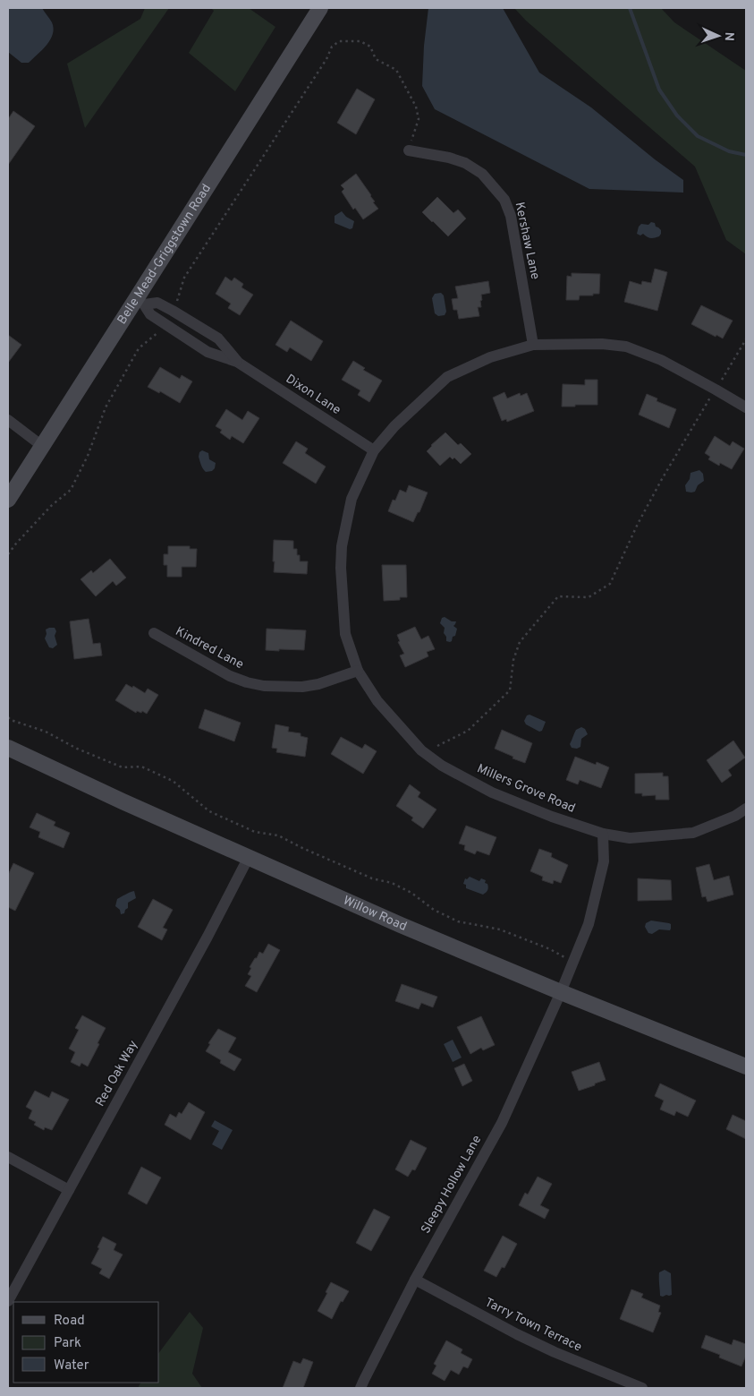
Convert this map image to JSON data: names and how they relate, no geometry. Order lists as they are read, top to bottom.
{
  "streets": {
    "street": [
      "Kershaw Lane",
      "Belle Mead-Griggstown Road",
      "Dixon Lane",
      "Kindred Lane",
      "Millers Grove Road",
      "Willow Road",
      "Red Oak Way",
      "Sleepy Hollow Lane",
      "Tarry Town Terrace"
    ]
  },
  "crossings": [
    ["Kershaw Lane", "Millers Grove Road"],
    ["Belle Mead-Griggstown Road", "Dixon Lane"],
    ["Dixon Lane", "Millers Grove Road"],
    ["Kindred Lane", "Millers Grove Road"],
    ["Willow Road", "Red Oak Way"],
    ["Willow Road", "Sleepy Hollow Lane"],
    ["Sleepy Hollow Lane", "Tarry Town Terrace"]
  ],
  "legend": ["Road", "Park", "Water"],
  "north": "right"
}
